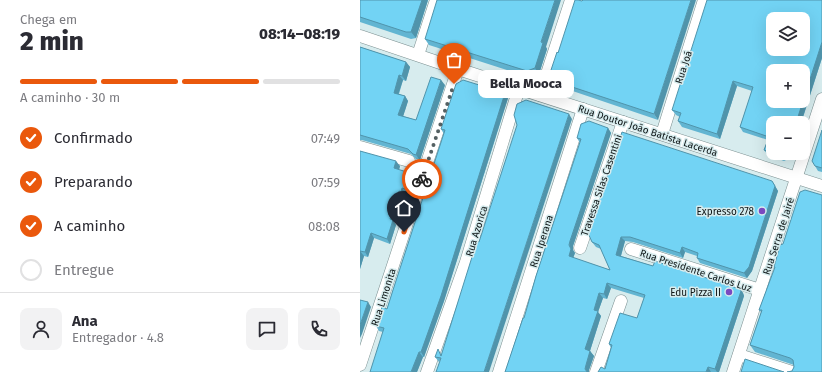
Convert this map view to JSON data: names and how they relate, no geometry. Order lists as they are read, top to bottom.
{
  "streets": {
    "street": [
      "Rua Joá",
      "Rua Doutor João Batista Lacerda",
      "Travessa Silas Casentini",
      "Rua Azorica",
      "Rua Serra de Jairé",
      "Rua Iperana",
      "Rua Presidente Carlos Luz",
      "Rua Limonita"
    ]
  },
  "crossings": [
    ["Rua Joá", "Rua Doutor João Batista Lacerda"],
    ["Rua Doutor João Batista Lacerda", "Travessa Silas Casentini"],
    ["Rua Doutor João Batista Lacerda", "Rua Azorica"],
    ["Rua Doutor João Batista Lacerda", "Rua Serra de Jairé"],
    ["Rua Doutor João Batista Lacerda", "Rua Iperana"],
    ["Rua Doutor João Batista Lacerda", "Rua Limonita"],
    ["Rua Serra de Jairé", "Rua Presidente Carlos Luz"]
  ],
  "places": ["Bella Mooca", "Expresso 278", "Edu Pizza II"],
  "page": {
    "heading": ["2 min", "Chega em", "08:14–08:19"],
    "panel": ["Ana", "Entregador · 4.8"],
    "map_buttons": ["+", "−"],
    "bar": "A caminho · 30 m",
    "bubble": "Bella Mooca",
    "list": [
      ["Confirmado", "07:49"],
      ["Preparando", "07:59"],
      ["A caminho", "08:08"],
      "Entregue"
    ]
  }
}
